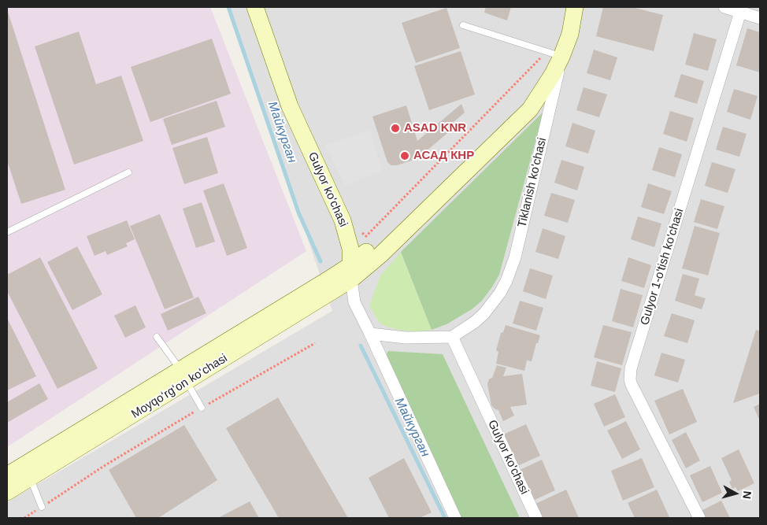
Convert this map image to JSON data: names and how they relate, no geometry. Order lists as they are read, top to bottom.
{
  "streets": {
    "street": [
      "Tiklanish ko'chasi",
      "Gulyor ko'chasi",
      "Gulyor 1-o'tish ko'chasi",
      "Moyqoʻrgʻon koʻchasi"
    ]
  },
  "crossings": [
    ["Tiklanish ko'chasi", "Gulyor ko'chasi"],
    ["Tiklanish ko'chasi", "Moyqoʻrgʻon koʻchasi"],
    ["Gulyor ko'chasi", "Moyqoʻrgʻon koʻchasi"]
  ],
  "water": ["Майкурган"],
  "places": ["ASAD KNR", "АСАД КНР"],
  "north": "right"
}
